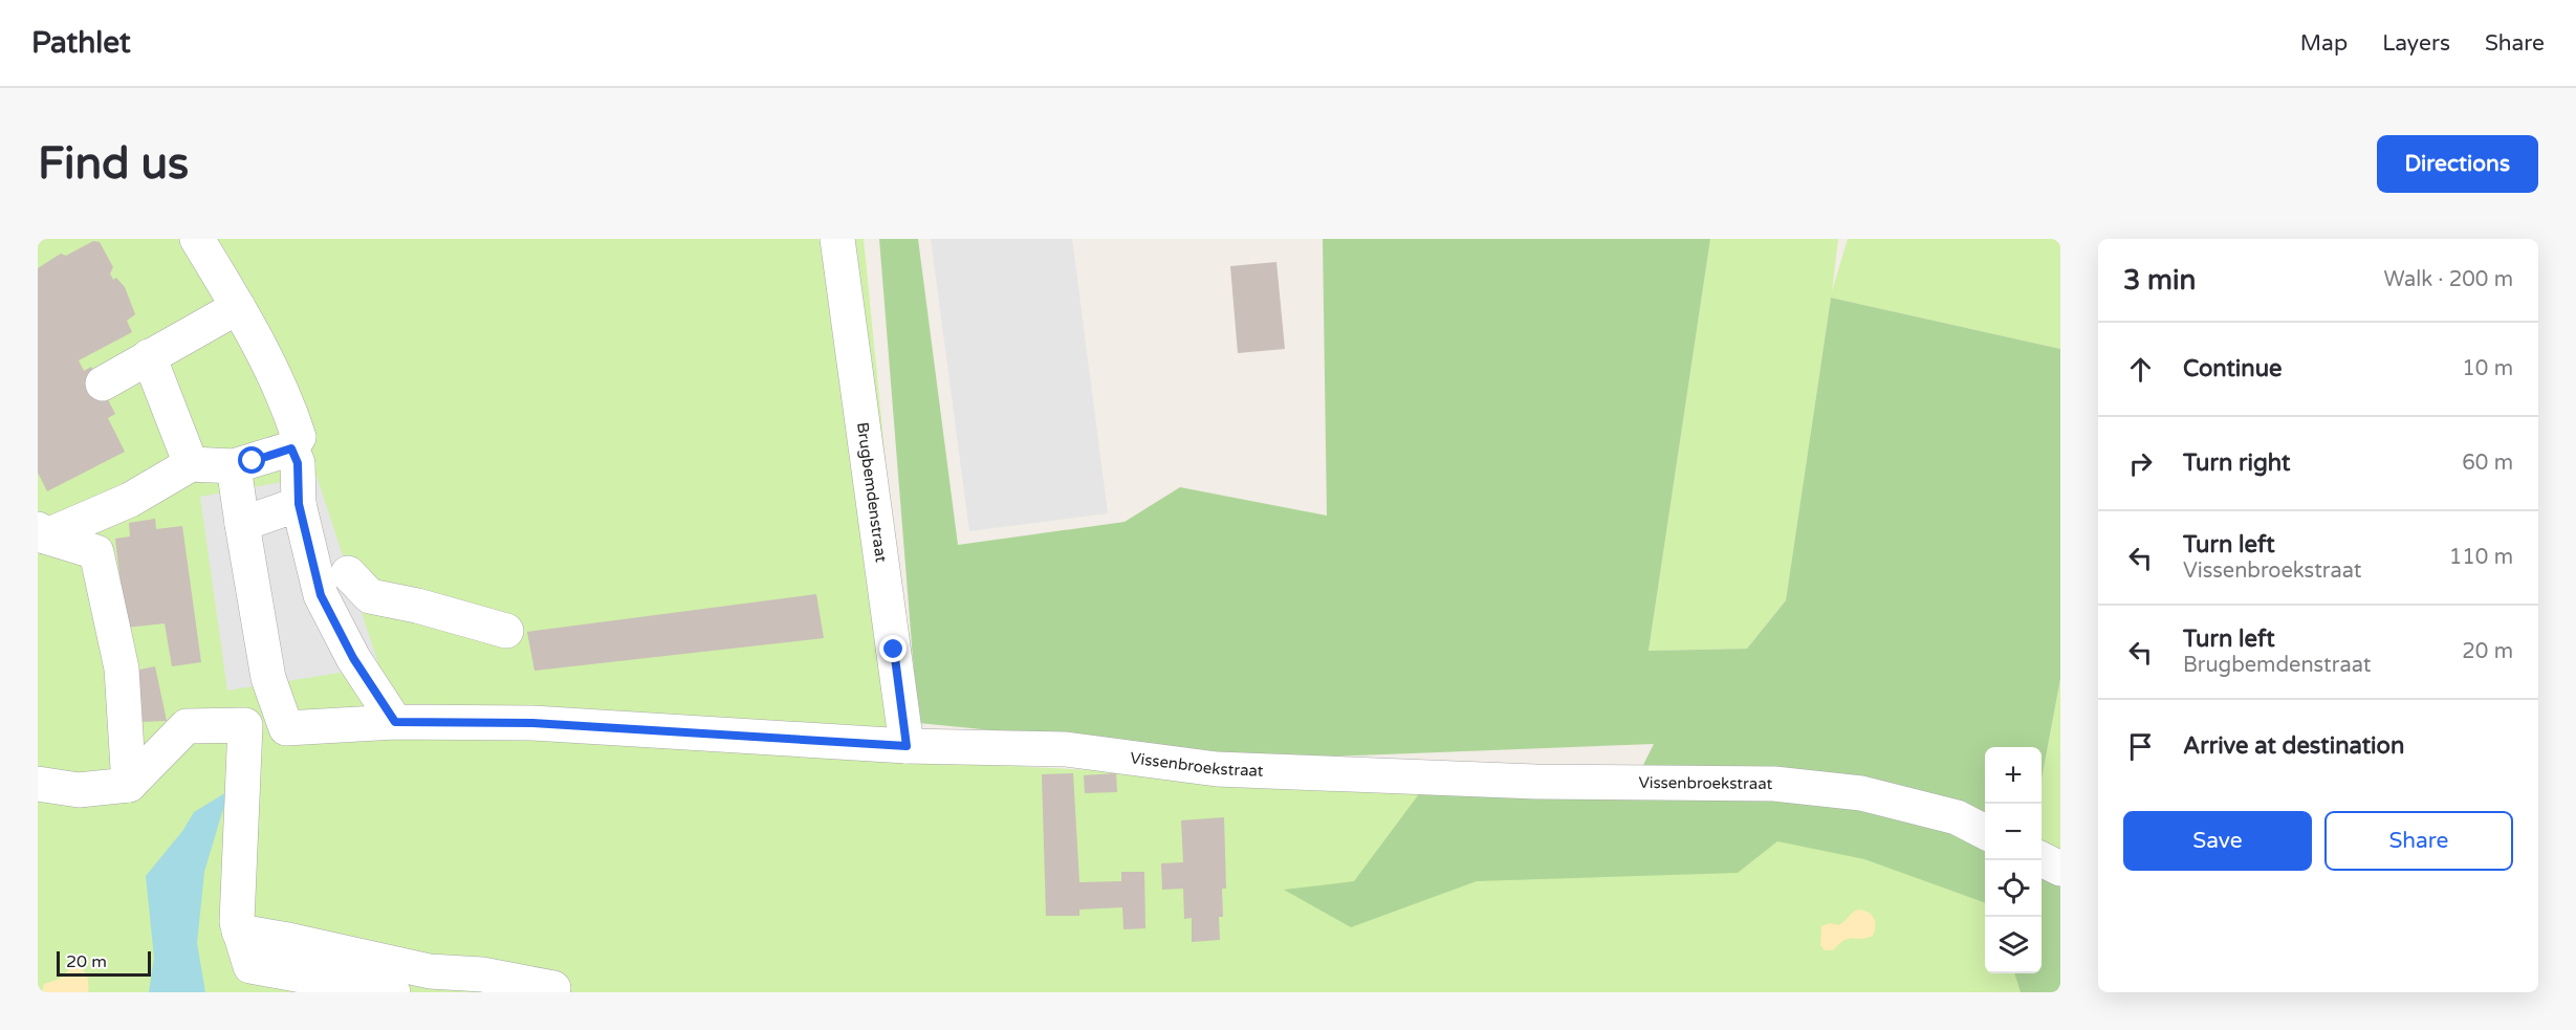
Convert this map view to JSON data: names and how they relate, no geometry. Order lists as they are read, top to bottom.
{
  "streets": {
    "street": ["Brugbemdenstraat", "Vissenbroekstraat"]
  },
  "crossings": [
    ["Brugbemdenstraat", "Vissenbroekstraat"]
  ],
  "scale_bar": "20 m",
  "page": {
    "header": "Pathlet",
    "nav": ["Map", "Layers", "Share"],
    "buttons": [
      "Directions",
      ["Save", "Share"]
    ],
    "title": "Find us",
    "heading": ["3 min", "Walk · 200 m"],
    "list": [
      ["Continue", "10 m"],
      ["Turn right", "60 m"],
      ["Turn left", "Vissenbroekstraat", "110 m"],
      ["Turn left", "Brugbemdenstraat", "20 m"],
      "Arrive at destination"
    ],
    "map_buttons": ["+", "−"],
    "scale": "20 m"
  }
}
